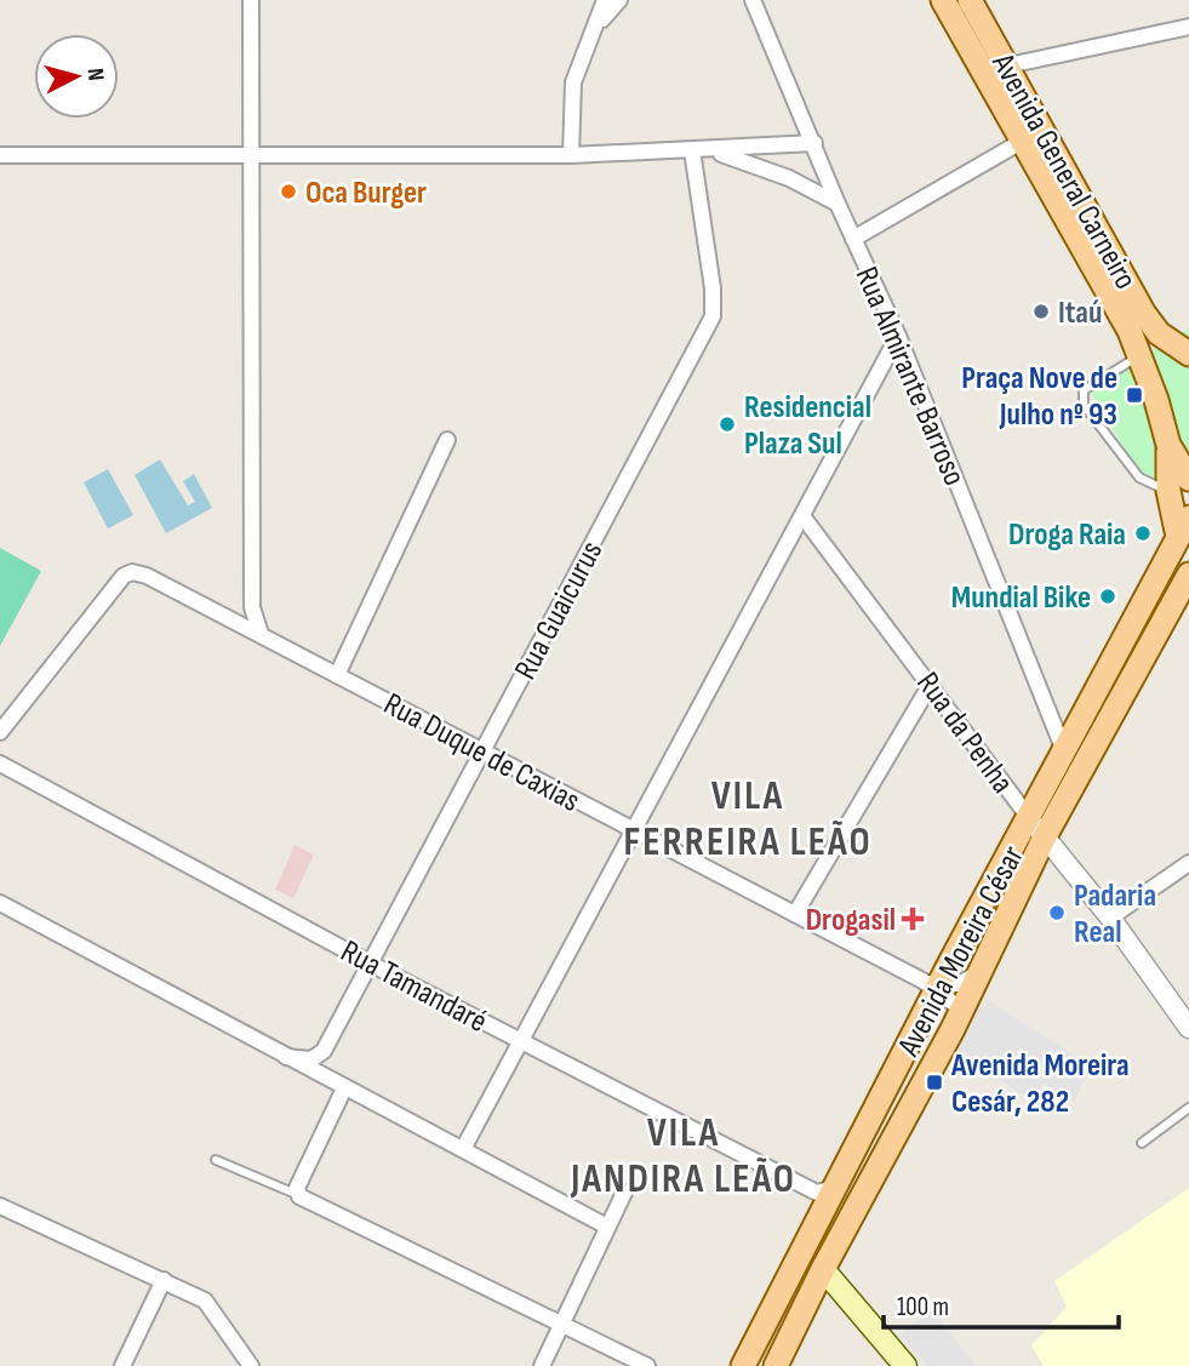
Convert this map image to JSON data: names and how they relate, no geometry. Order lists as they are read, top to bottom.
{
  "streets": {
    "main road": ["Avenida General Carneiro", "Avenida Moreira César"],
    "street": [
      "Rua Almirante Barroso",
      "Rua Guaicurus",
      "Rua da Penha",
      "Rua Duque de Caxias",
      "Rua Tamandaré"
    ]
  },
  "crossings": [
    ["Avenida General Carneiro", "Avenida Moreira César"],
    ["Rua Almirante Barroso", "Avenida Moreira César"],
    ["Rua Guaicurus", "Rua Duque de Caxias"],
    ["Rua Guaicurus", "Rua Tamandaré"],
    ["Rua da Penha", "Avenida Moreira César"],
    ["Rua Duque de Caxias", "Avenida Moreira César"],
    ["Avenida Moreira César", "Rua Tamandaré"]
  ],
  "districts": ["VILA FERREIRA LEÃO", "VILA JANDIRA LEÃO"],
  "places": {
    "other": [
      "Oca Burger",
      "Itaú",
      "Residencial Plaza Sul",
      "Droga Raia",
      "Mundial Bike",
      "Padaria Real"
    ],
    "transit": ["Praça Nove de Julho nº 93", "Avenida Moreira Cesár, 282"],
    "health": ["Drogasil"]
  },
  "scale_bar": "100 m",
  "north": "right"
}
